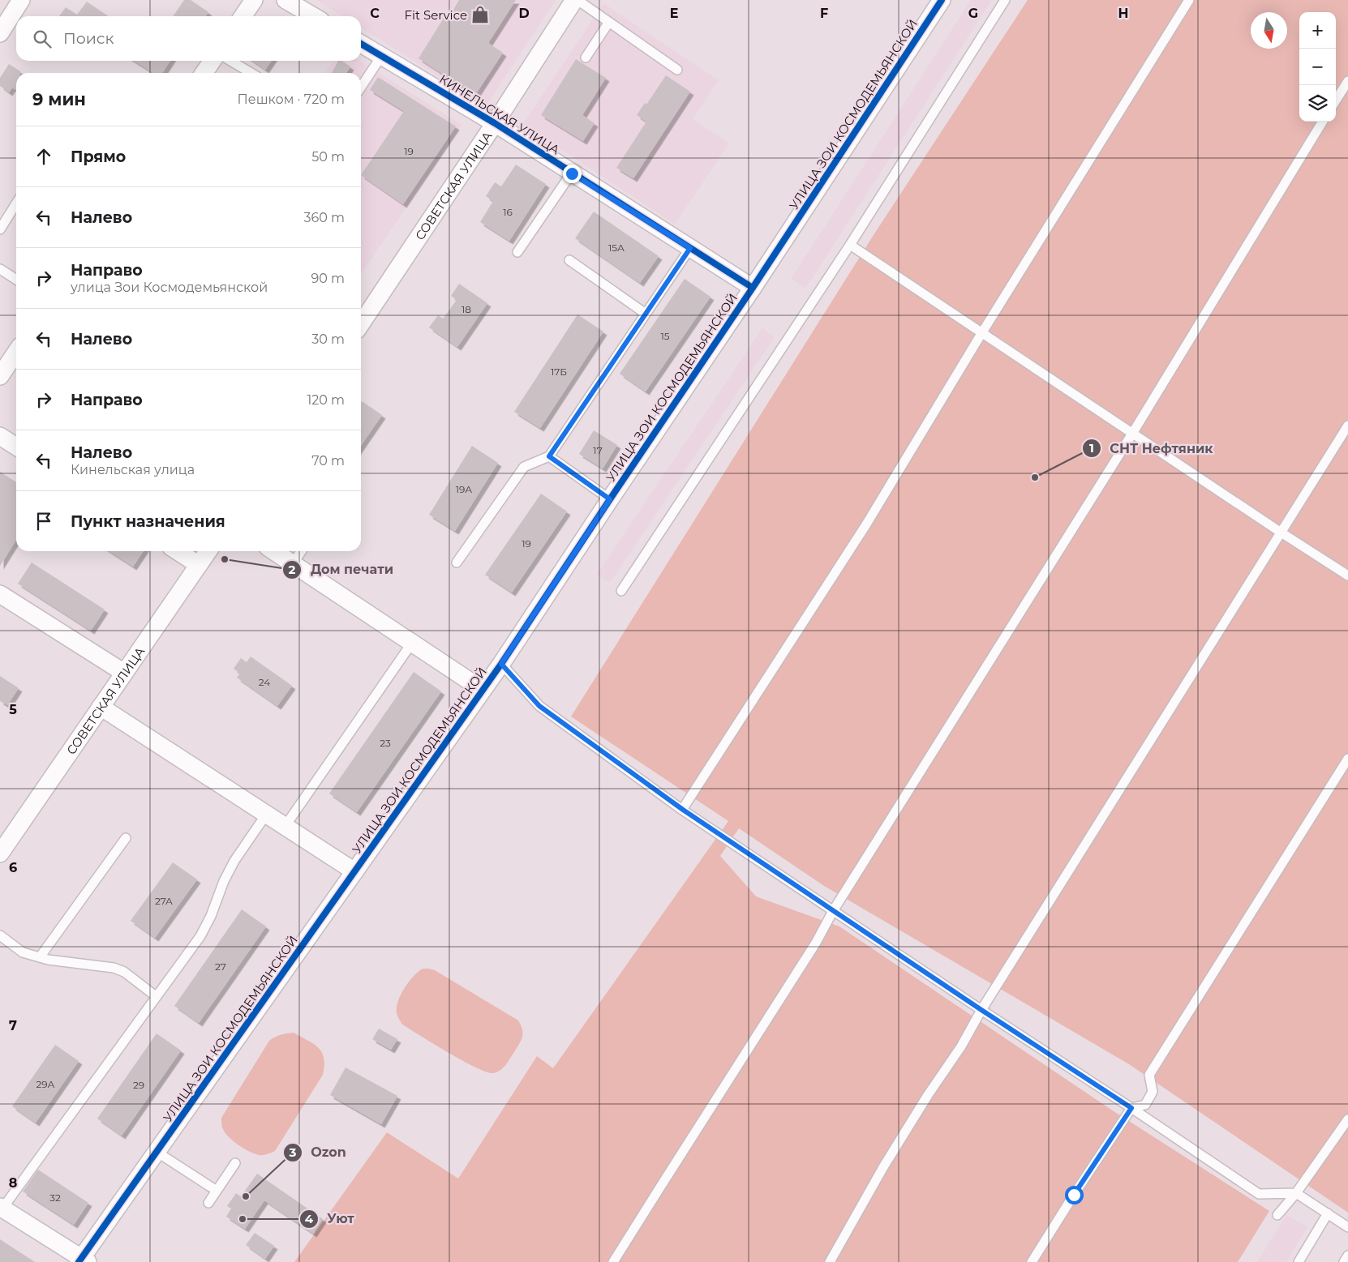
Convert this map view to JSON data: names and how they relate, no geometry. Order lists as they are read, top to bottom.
{
  "streets": {
    "street": ["КИНЕЛЬСКАЯ УЛИЦА", "УЛИЦА ЗОИ КОСМОДЕМЬЯНСКОЙ", "СОВЕТСКАЯ УЛИЦА"]
  },
  "crossings": [
    ["КИНЕЛЬСКАЯ УЛИЦА", "УЛИЦА ЗОИ КОСМОДЕМЬЯНСКОЙ"],
    ["КИНЕЛЬСКАЯ УЛИЦА", "СОВЕТСКАЯ УЛИЦА"]
  ],
  "places": {
    "shop": ["Fit Service"],
    "other": [
      "СНТ Нефтяник",
      "Дом печати",
      "Ozon",
      "Уют"
    ]
  },
  "house_numbers": [
    "19",
    "16",
    "15А",
    "18",
    "15",
    "17Б",
    "17",
    "19А",
    "19",
    "24",
    "23",
    "27А",
    "27",
    "29А",
    "29",
    "32"
  ],
  "north": "bottom",
  "page": {
    "map_buttons": ["+", "−"],
    "search": "Поиск",
    "heading": ["9 мин", "Пешком · 720 m"],
    "list": [
      ["Прямо", "50 m"],
      ["Налево", "360 m"],
      ["Направо", "улица Зои Космодемьянской", "90 m"],
      ["Налево", "30 m"],
      ["Направо", "120 m"],
      ["Налево", "Кинельская улица", "70 m"],
      "Пункт назначения"
    ]
  },
  "grid": {
    "columns": [
      "C",
      "D",
      "E",
      "F",
      "G",
      "H"
    ],
    "rows": [
      "5",
      "6",
      "7",
      "8"
    ]
  }
}
